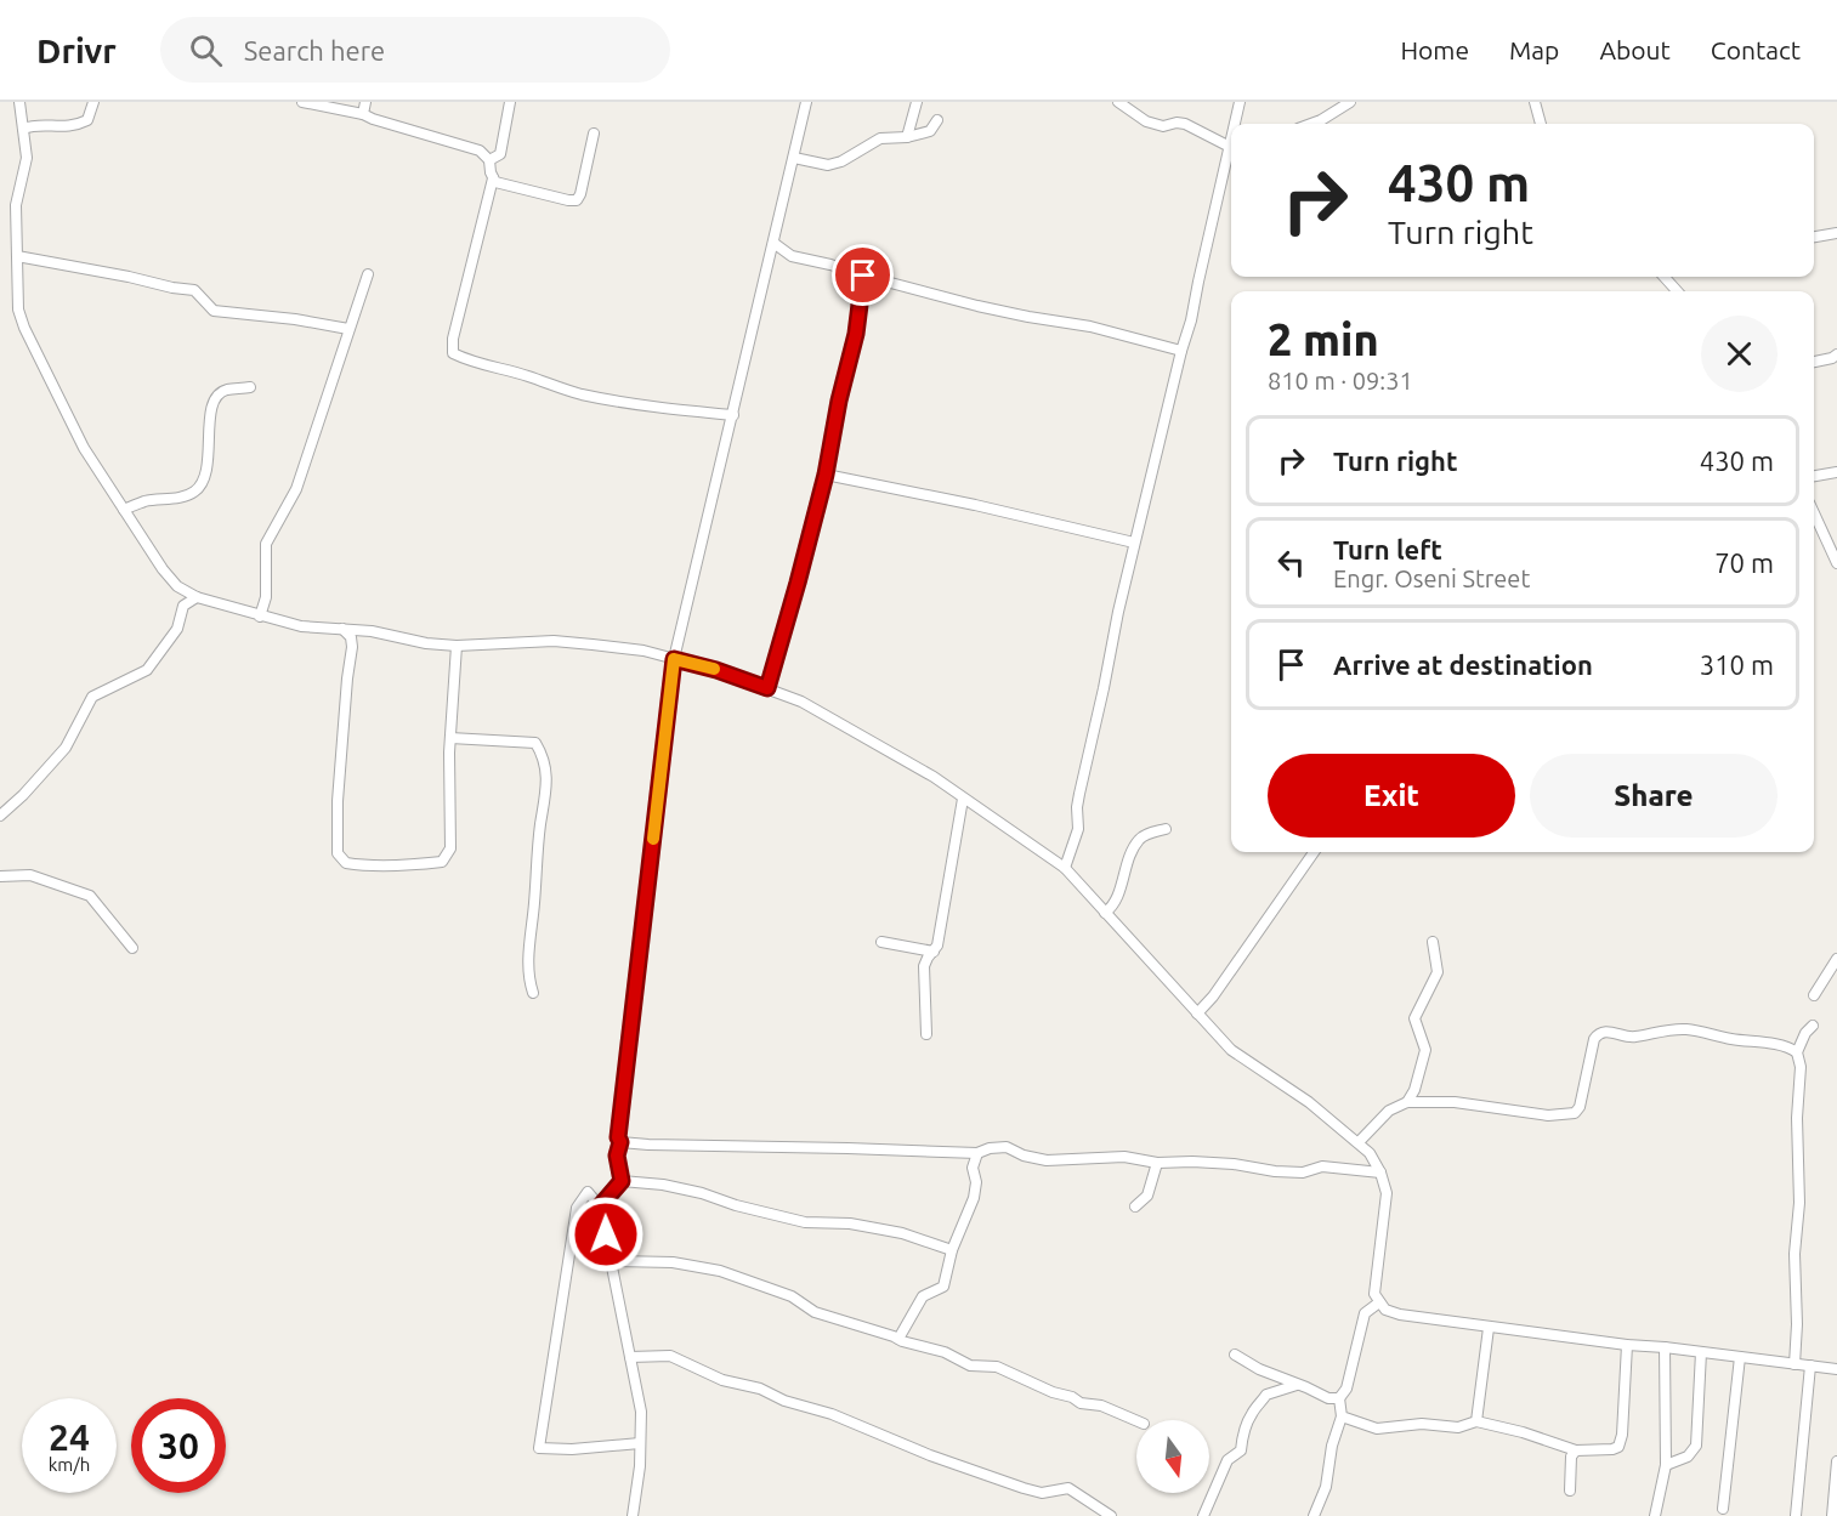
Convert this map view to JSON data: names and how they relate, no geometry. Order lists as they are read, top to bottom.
{
  "north": "bottom",
  "page": {
    "header": "Drivr",
    "search": "Search here",
    "nav": [
      "Home",
      "Map",
      "About",
      "Contact"
    ],
    "turn": ["430 m", "Turn right"],
    "heading": ["2 min", "810 m · 09:31"],
    "list": [
      {
        "name": "Turn right",
        "value": "430 m"
      },
      {
        "name": "Turn left",
        "note": "Engr. Oseni Street",
        "value": "70 m"
      },
      {
        "name": "Arrive at destination",
        "value": "310 m"
      }
    ],
    "buttons": ["Exit", "Share"],
    "speed": "24 km/h",
    "limit": "30"
  }
}
